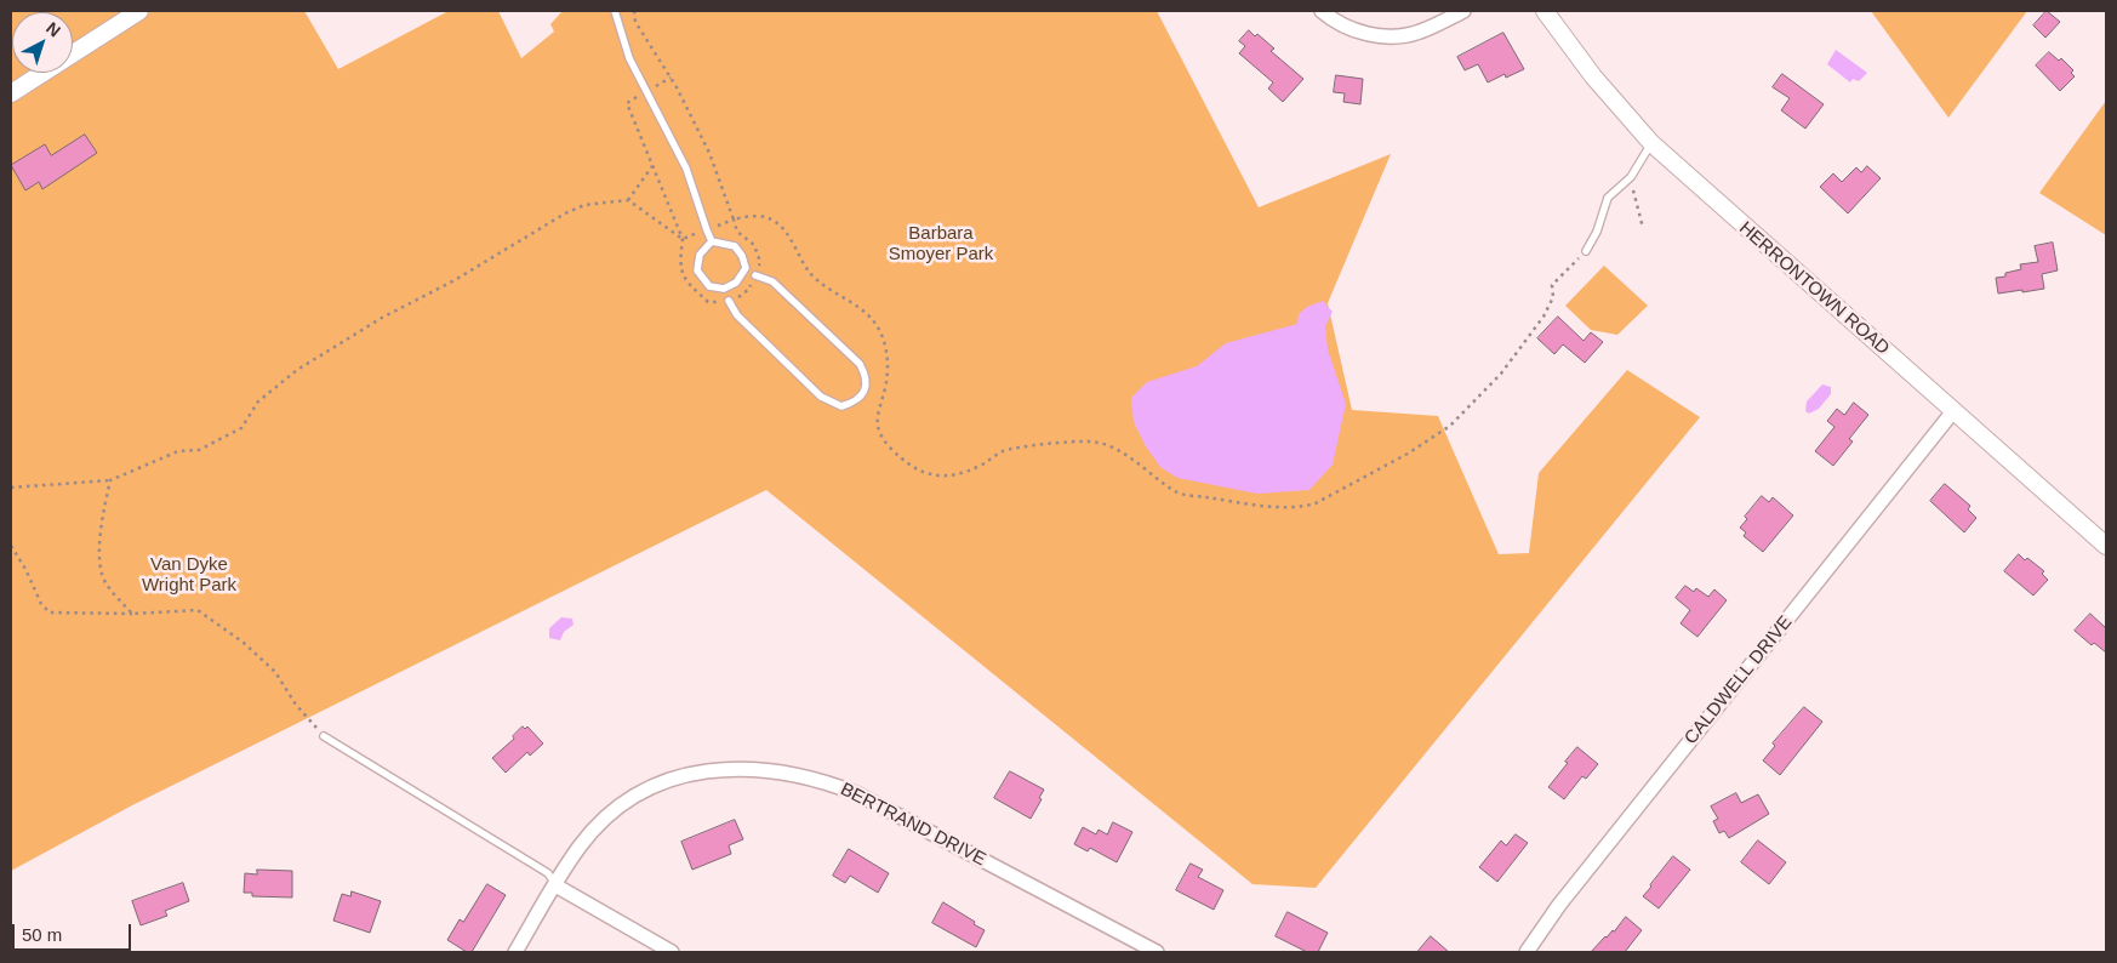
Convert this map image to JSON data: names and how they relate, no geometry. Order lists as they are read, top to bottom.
{
  "streets": {
    "street": ["HERRONTOWN ROAD", "CALDWELL DRIVE", "BERTRAND DRIVE"]
  },
  "crossings": [
    ["HERRONTOWN ROAD", "CALDWELL DRIVE"]
  ],
  "parks": ["Barbara Smoyer Park", "Van Dyke Wright Park"],
  "scale_bar": "50 m",
  "north": "top right"
}
